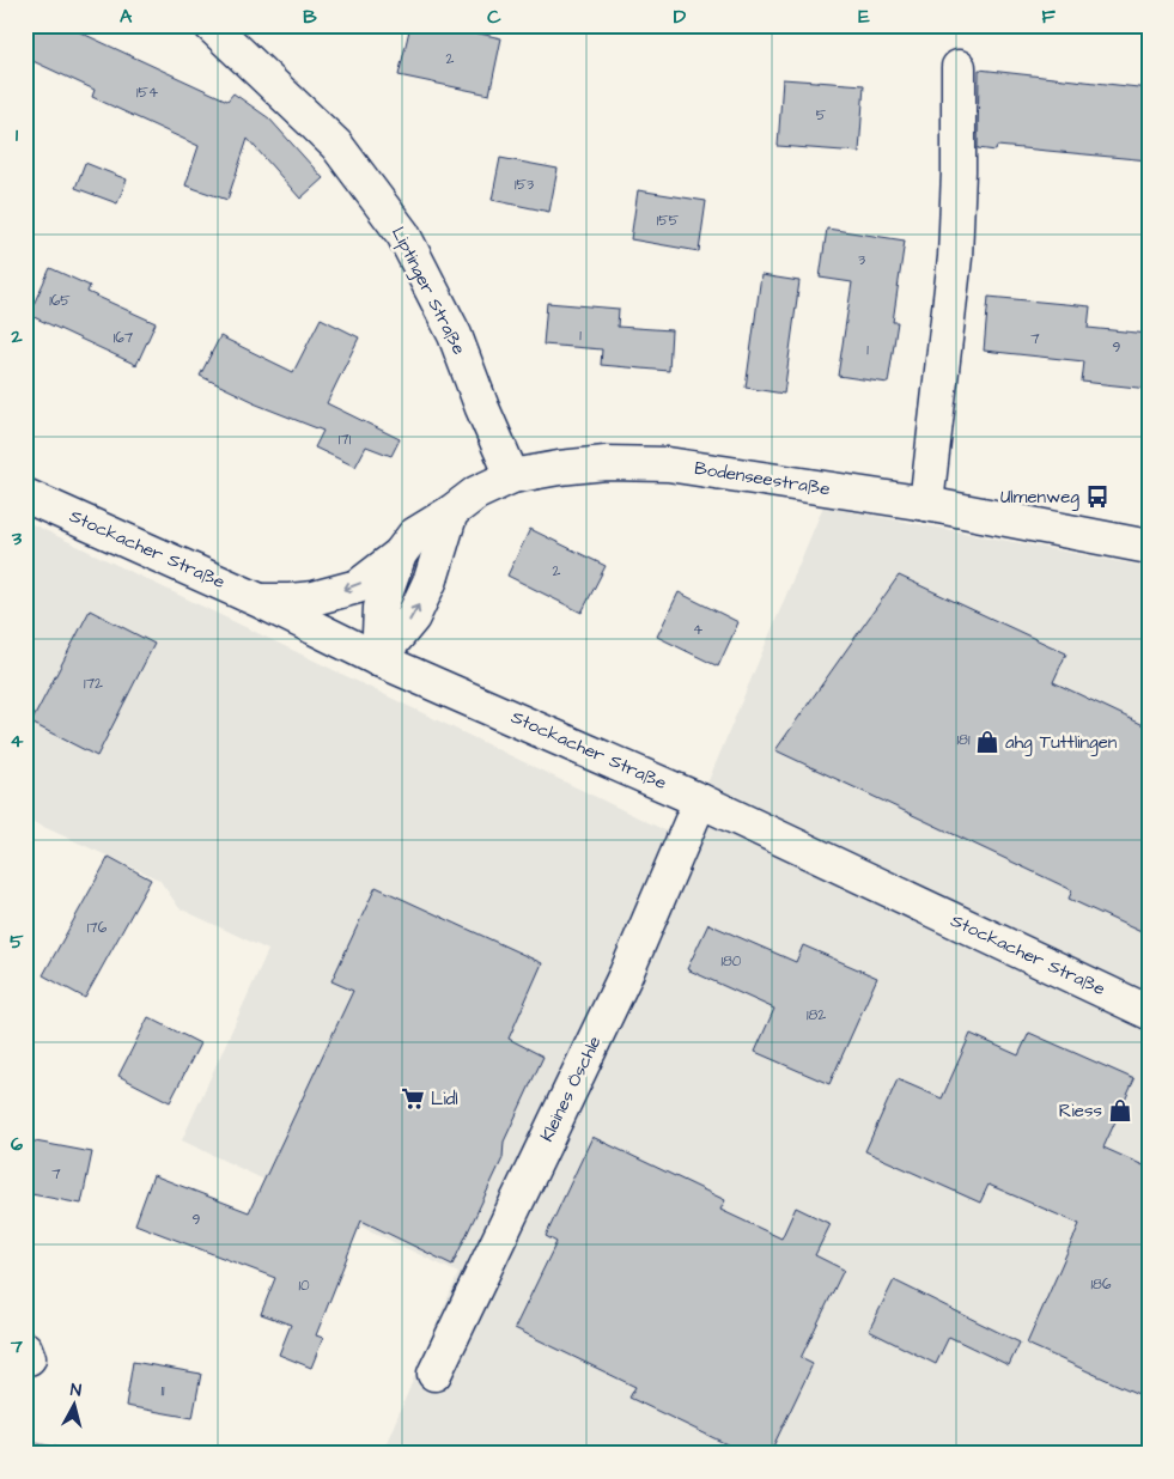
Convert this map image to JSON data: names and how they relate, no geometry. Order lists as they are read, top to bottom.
{
  "streets": {
    "street": [
      "Liptinger Straße",
      "Bodenseestraße",
      "Stockacher Straße",
      "Kleines Öschle"
    ]
  },
  "crossings": [
    ["Liptinger Straße", "Bodenseestraße"],
    ["Stockacher Straße", "Kleines Öschle"]
  ],
  "places": {
    "bus stop": ["Ulmenweg"],
    "shop": ["ahg Tuttlingen", "Riess"],
    "supermarket": ["Lidl"]
  },
  "house_numbers": [
    "2",
    "154",
    "5",
    "153",
    "155",
    "3",
    "165",
    "1",
    "167",
    "7",
    "9",
    "1",
    "171",
    "2",
    "4",
    "172",
    "181",
    "176",
    "180",
    "182",
    "7",
    "9",
    "186",
    "10",
    "11"
  ],
  "north": "top",
  "grid": {
    "columns": [
      "A",
      "B",
      "C",
      "D",
      "E",
      "F"
    ],
    "rows": [
      "1",
      "2",
      "3",
      "4",
      "5",
      "6",
      "7"
    ]
  }
}
